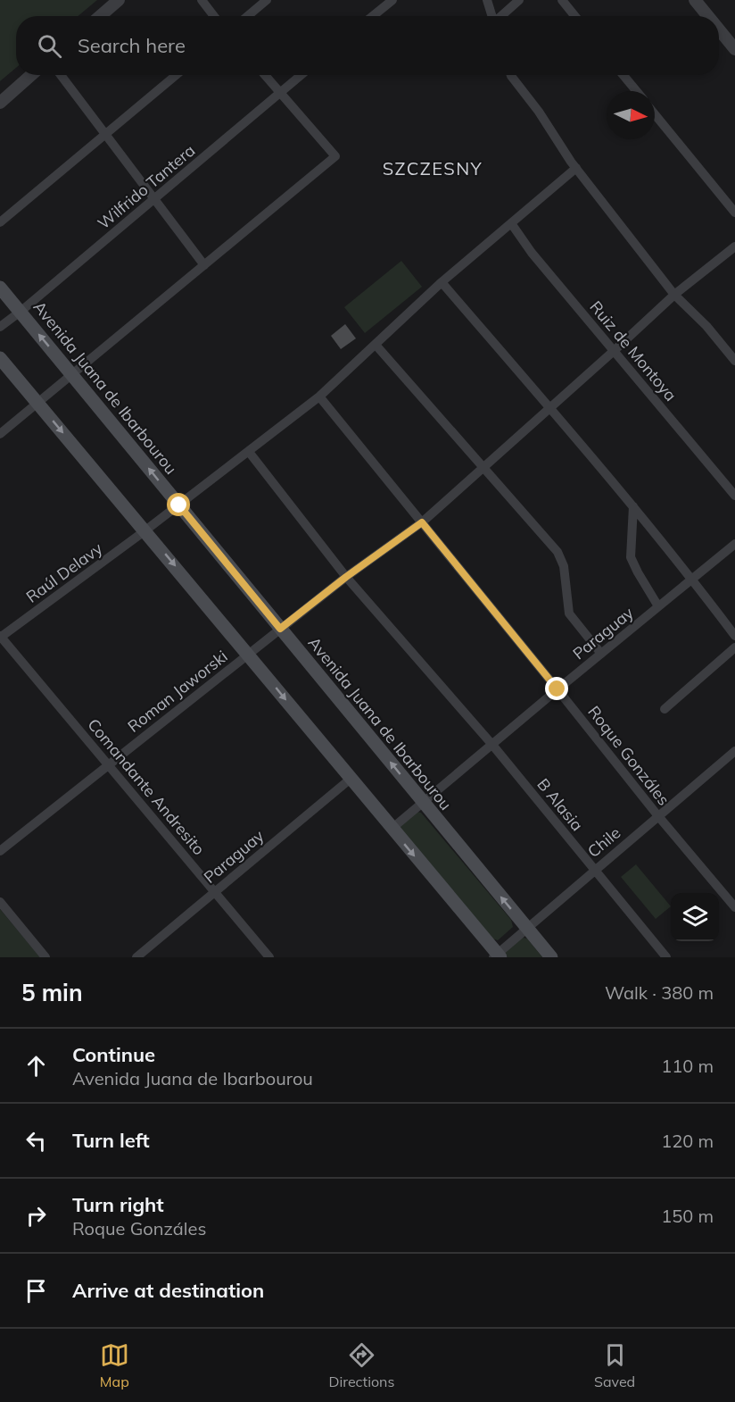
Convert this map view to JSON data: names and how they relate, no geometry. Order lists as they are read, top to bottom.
{
  "streets": {
    "main road": ["Avenida Juana de Ibarbourou"],
    "street": [
      "Wilfrido Tantera",
      "Ruiz de Montoya",
      "Raúl Delavy",
      "Paraguay",
      "Roman Jaworski",
      "Roque Gonzáles",
      "Comandante Andresito",
      "B Alasia",
      "Chile"
    ]
  },
  "crossings": [
    ["Wilfrido Tantera", "Avenida Juana de Ibarbourou"],
    ["Ruiz de Montoya", "Roman Jaworski"],
    ["Avenida Juana de Ibarbourou", "Raúl Delavy"],
    ["Avenida Juana de Ibarbourou", "Paraguay"],
    ["Avenida Juana de Ibarbourou", "Roman Jaworski"],
    ["Avenida Juana de Ibarbourou", "Chile"],
    ["Raúl Delavy", "Roque Gonzáles"],
    ["Raúl Delavy", "Comandante Andresito"],
    ["Raúl Delavy", "B Alasia"],
    ["Paraguay", "Roque Gonzáles"],
    ["Paraguay", "Comandante Andresito"],
    ["Paraguay", "B Alasia"],
    ["Roman Jaworski", "Roque Gonzáles"],
    ["Roman Jaworski", "Comandante Andresito"],
    ["Roman Jaworski", "B Alasia"],
    ["Roque Gonzáles", "Chile"],
    ["B Alasia", "Chile"]
  ],
  "districts": ["SZCZESNY"],
  "north": "right",
  "page": {
    "search": "Search here",
    "heading": ["5 min", "Walk · 380 m"],
    "list": [
      ["Continue", "Avenida Juana de Ibarbourou", "110 m"],
      ["Turn left", "120 m"],
      ["Turn right", "Roque Gonzáles", "150 m"],
      "Arrive at destination"
    ],
    "nav": ["Map", "Directions", "Saved"]
  }
}
